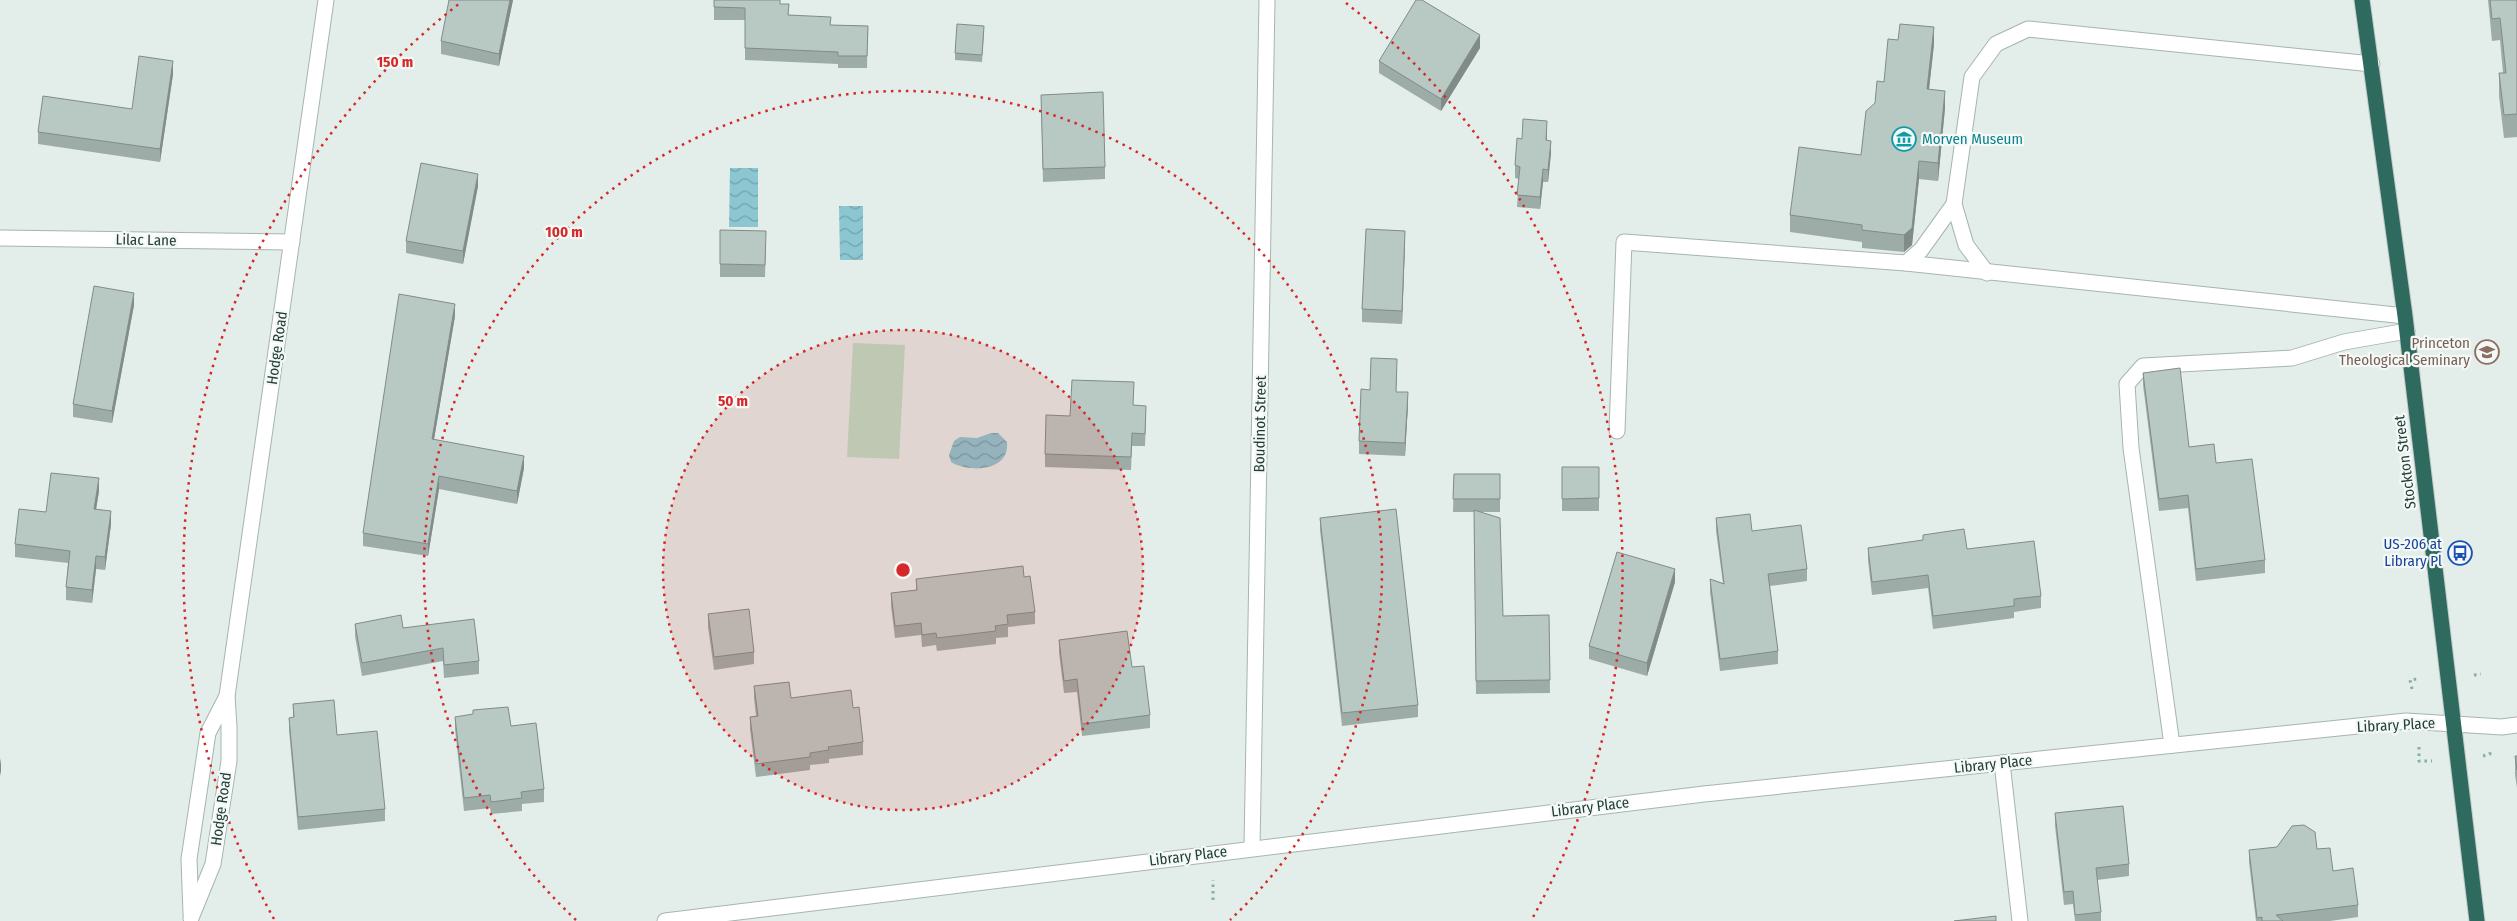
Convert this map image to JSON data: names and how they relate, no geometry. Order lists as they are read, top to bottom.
{
  "streets": {
    "highway": ["Stockton Street"],
    "street": [
      "Lilac Lane",
      "Hodge Road",
      "Boudinot Street",
      "Library Place"
    ]
  },
  "crossings": [
    ["Lilac Lane", "Hodge Road"],
    ["Boudinot Street", "Library Place"],
    ["Stockton Street", "Library Place"]
  ],
  "places": {
    "museum": ["Morven Museum"],
    "school or university": ["Princeton Theological Seminary"],
    "bus stop": ["US-206 at Library Pl"]
  },
  "rings": ["150 m", "100 m", "50 m"]
}
